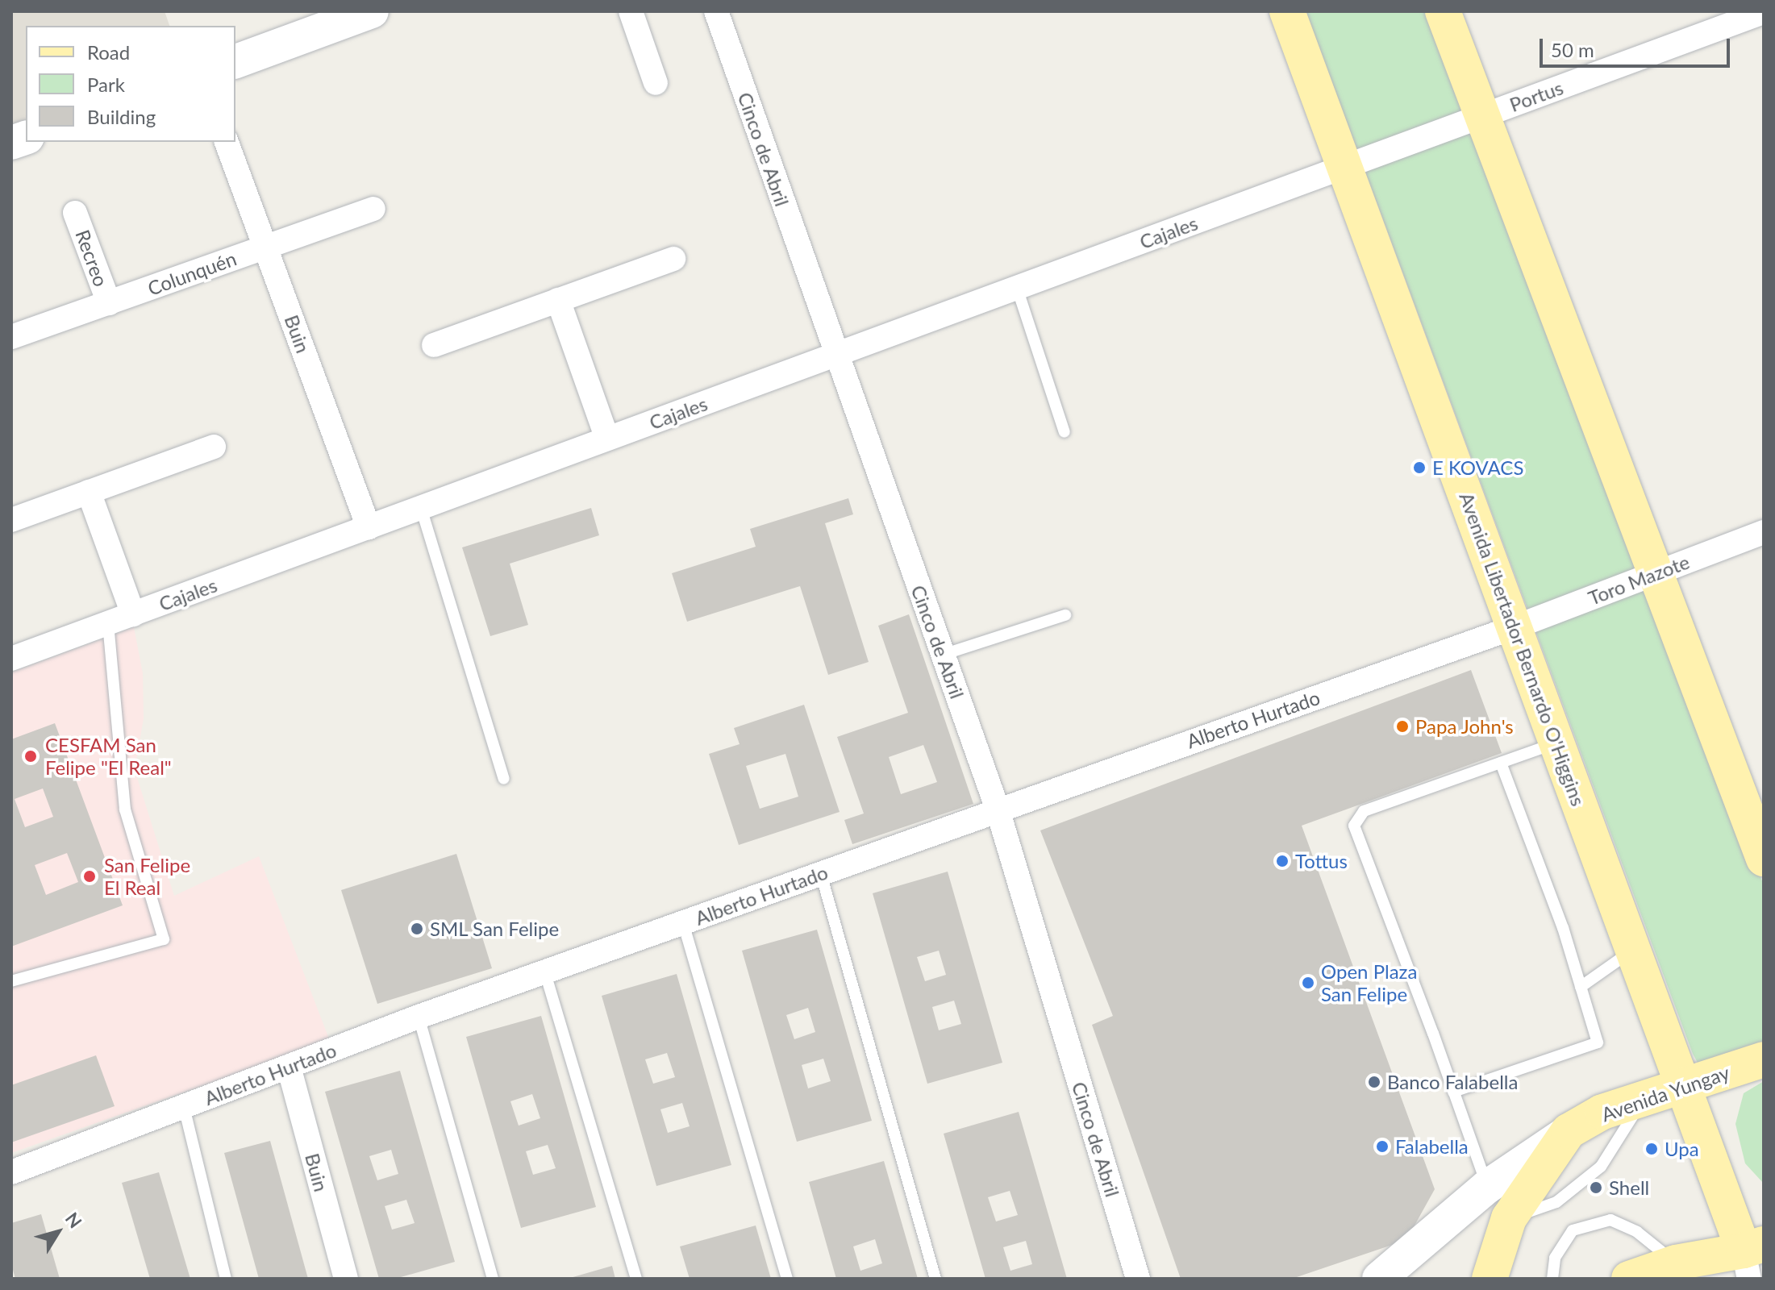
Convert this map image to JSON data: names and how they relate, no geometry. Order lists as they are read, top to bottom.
{
  "streets": {
    "main road": ["Avenida Libertador Bernardo O'Higgins", "Avenida Yungay"],
    "street": [
      "Portus",
      "Cinco de Abril",
      "Cajales",
      "Recreo",
      "Colunquén",
      "Buin",
      "Toro Mazote",
      "Alberto Hurtado"
    ]
  },
  "crossings": [
    ["Portus", "Cajales"],
    ["Portus", "Avenida Libertador Bernardo O'Higgins"],
    ["Cinco de Abril", "Cajales"],
    ["Cinco de Abril", "Alberto Hurtado"],
    ["Cajales", "Buin"],
    ["Cajales", "Avenida Libertador Bernardo O'Higgins"],
    ["Recreo", "Colunquén"],
    ["Colunquén", "Buin"],
    ["Buin", "Alberto Hurtado"],
    ["Toro Mazote", "Avenida Libertador Bernardo O'Higgins"],
    ["Toro Mazote", "Alberto Hurtado"],
    ["Avenida Libertador Bernardo O'Higgins", "Alberto Hurtado"],
    ["Avenida Libertador Bernardo O'Higgins", "Avenida Yungay"]
  ],
  "places": [
    "E KOVACS",
    "Papa John's",
    "CESFAM San Felipe \"El Real\"",
    "Tottus",
    "San Felipe El Real",
    "SML San Felipe",
    "Open Plaza San Felipe",
    "Banco Falabella",
    "Falabella",
    "Upa",
    "Shell"
  ],
  "legend": ["Road", "Park", "Building"],
  "scale_bar": "50 m",
  "north": "top right"
}
